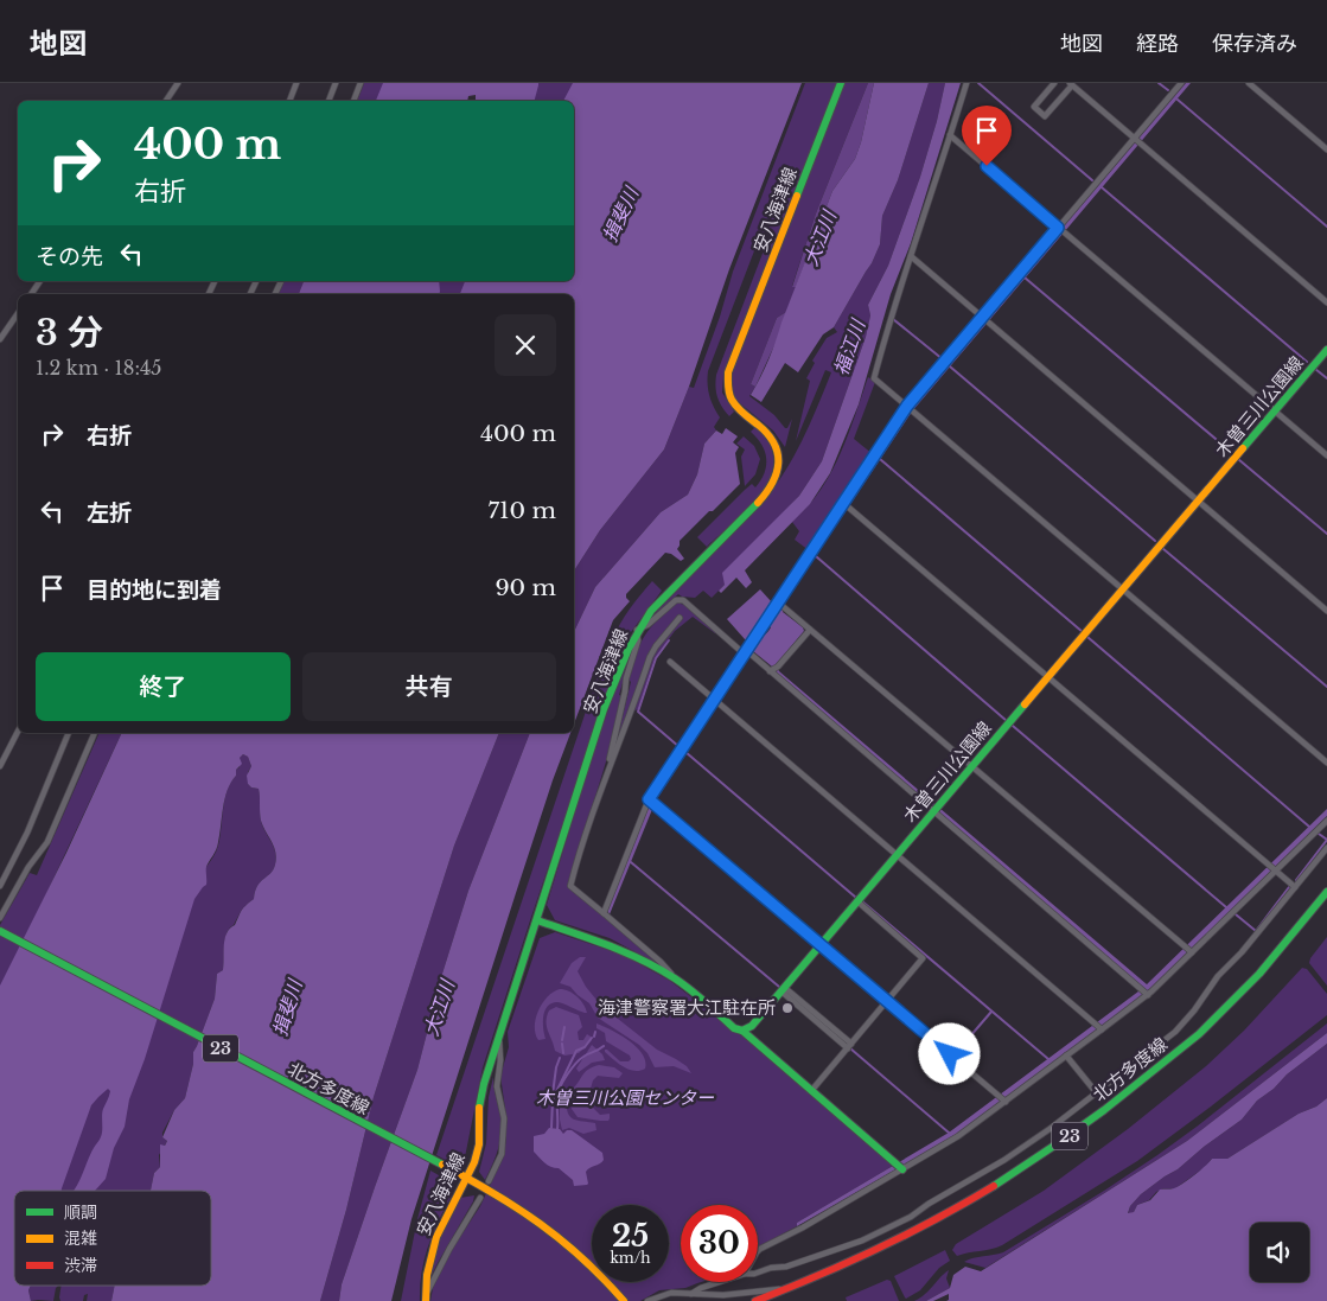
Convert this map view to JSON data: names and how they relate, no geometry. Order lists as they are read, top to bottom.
{
  "streets": {
    "main road": [
      "安八海津線",
      "木曽三川公園線",
      "23",
      "北方多度線"
    ]
  },
  "crossings": [
    ["安八海津線", "北方多度線"]
  ],
  "water": ["揖斐川", "大江川", "福江川"],
  "parks": ["木曽三川公園センター"],
  "places": ["海津警察署大江駐在所"],
  "legend": ["順調", "混雑", "渋滞"],
  "page": {
    "header": "地図",
    "nav": ["地図", "経路", "保存済み"],
    "turn": ["400 m", "右折"],
    "then": "その先",
    "heading": ["3 分", "1.2 km · 18:45"],
    "list": [
      {
        "name": "右折",
        "value": "400 m"
      },
      {
        "name": "左折",
        "value": "710 m"
      },
      {
        "name": "目的地に到着",
        "value": "90 m"
      }
    ],
    "buttons": ["終了", "共有"],
    "speed": "25 km/h",
    "limit": "30"
  }
}
